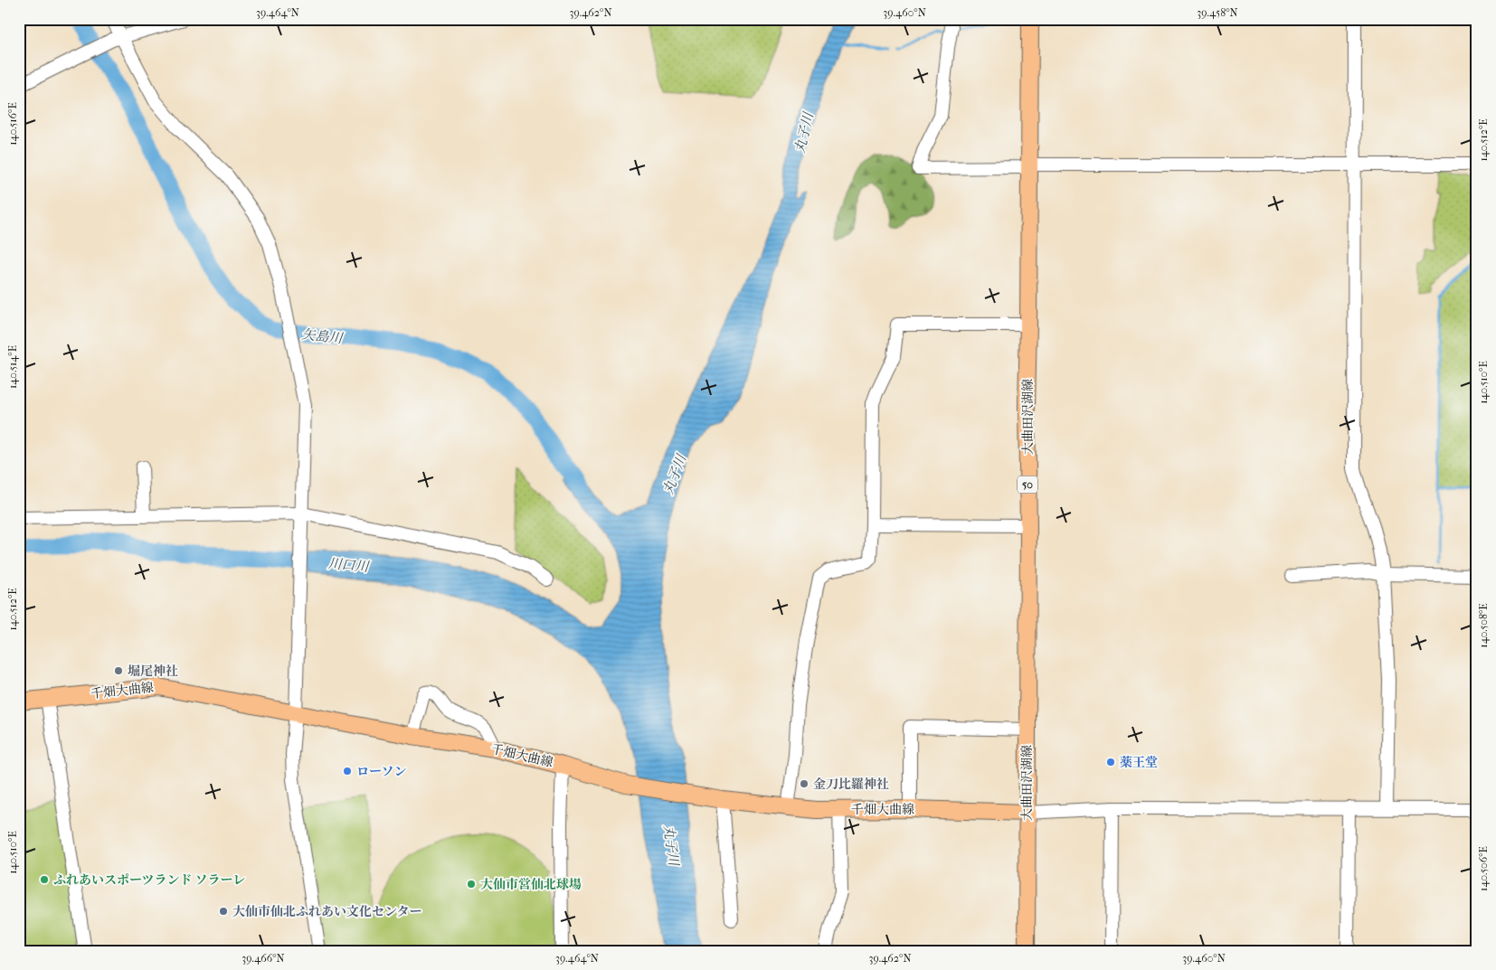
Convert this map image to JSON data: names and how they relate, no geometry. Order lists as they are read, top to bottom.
{
  "streets": {
    "main road": ["大曲田沢湖線", "50", "千畑大曲線"]
  },
  "crossings": [
    ["大曲田沢湖線", "千畑大曲線"]
  ],
  "water": ["丸子川", "矢島川", "川口川"],
  "places": [
    "堀尾神社",
    "薬王堂",
    "ローソン",
    "金刀比羅神社",
    "ふれあいスポーツランド ソラーレ",
    "大仙市営仙北球場",
    "大仙市仙北ふれあい文化センター"
  ],
  "coordinates": [
    "39.464°N",
    "39.462°N",
    "39.460°N",
    "39.458°N",
    "140.516°E",
    "140.512°E",
    "140.514°E",
    "140.510°E",
    "140.508°E",
    "140.506°E",
    "39.466°N"
  ]
}
